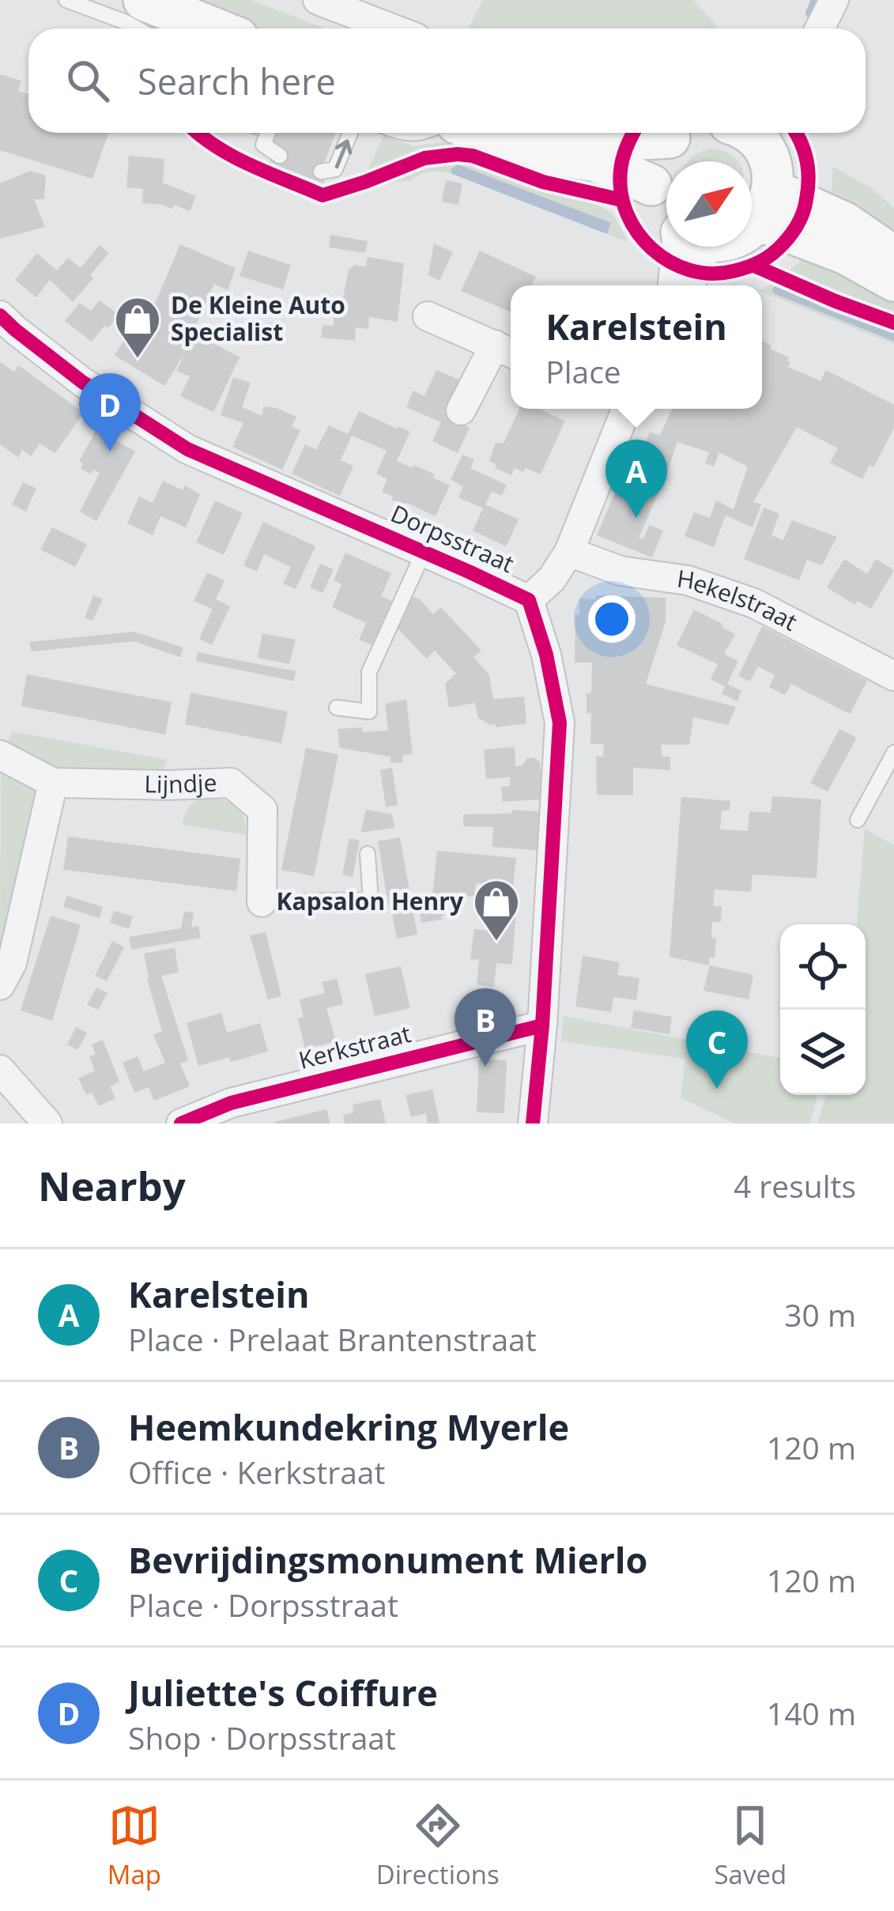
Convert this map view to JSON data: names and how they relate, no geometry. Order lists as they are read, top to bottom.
{
  "streets": {
    "street": [
      "Dorpsstraat",
      "Hekelstraat",
      "Lijndje",
      "Kerkstraat"
    ]
  },
  "crossings": [
    ["Dorpsstraat", "Kerkstraat"]
  ],
  "places": {
    "shop": ["De Kleine Auto Specialist", "Kapsalon Henry"]
  },
  "north": "top right",
  "page": {
    "search": "Search here",
    "popup": ["Karelstein", "Place"],
    "pins": [
      "D",
      "A",
      "B",
      "C"
    ],
    "heading": ["Nearby", "4 results"],
    "list": [
      {
        "mark": "A",
        "name": "Karelstein",
        "note": "Place · Prelaat Brantenstraat",
        "value": "30 m"
      },
      {
        "mark": "B",
        "name": "Heemkundekring Myerle",
        "note": "Office · Kerkstraat",
        "value": "120 m"
      },
      {
        "mark": "C",
        "name": "Bevrijdingsmonument Mierlo",
        "note": "Place · Dorpsstraat",
        "value": "120 m"
      },
      {
        "mark": "D",
        "name": "Juliette's Coiffure",
        "note": "Shop · Dorpsstraat",
        "value": "140 m"
      }
    ],
    "nav": ["Map", "Directions", "Saved"]
  }
}
